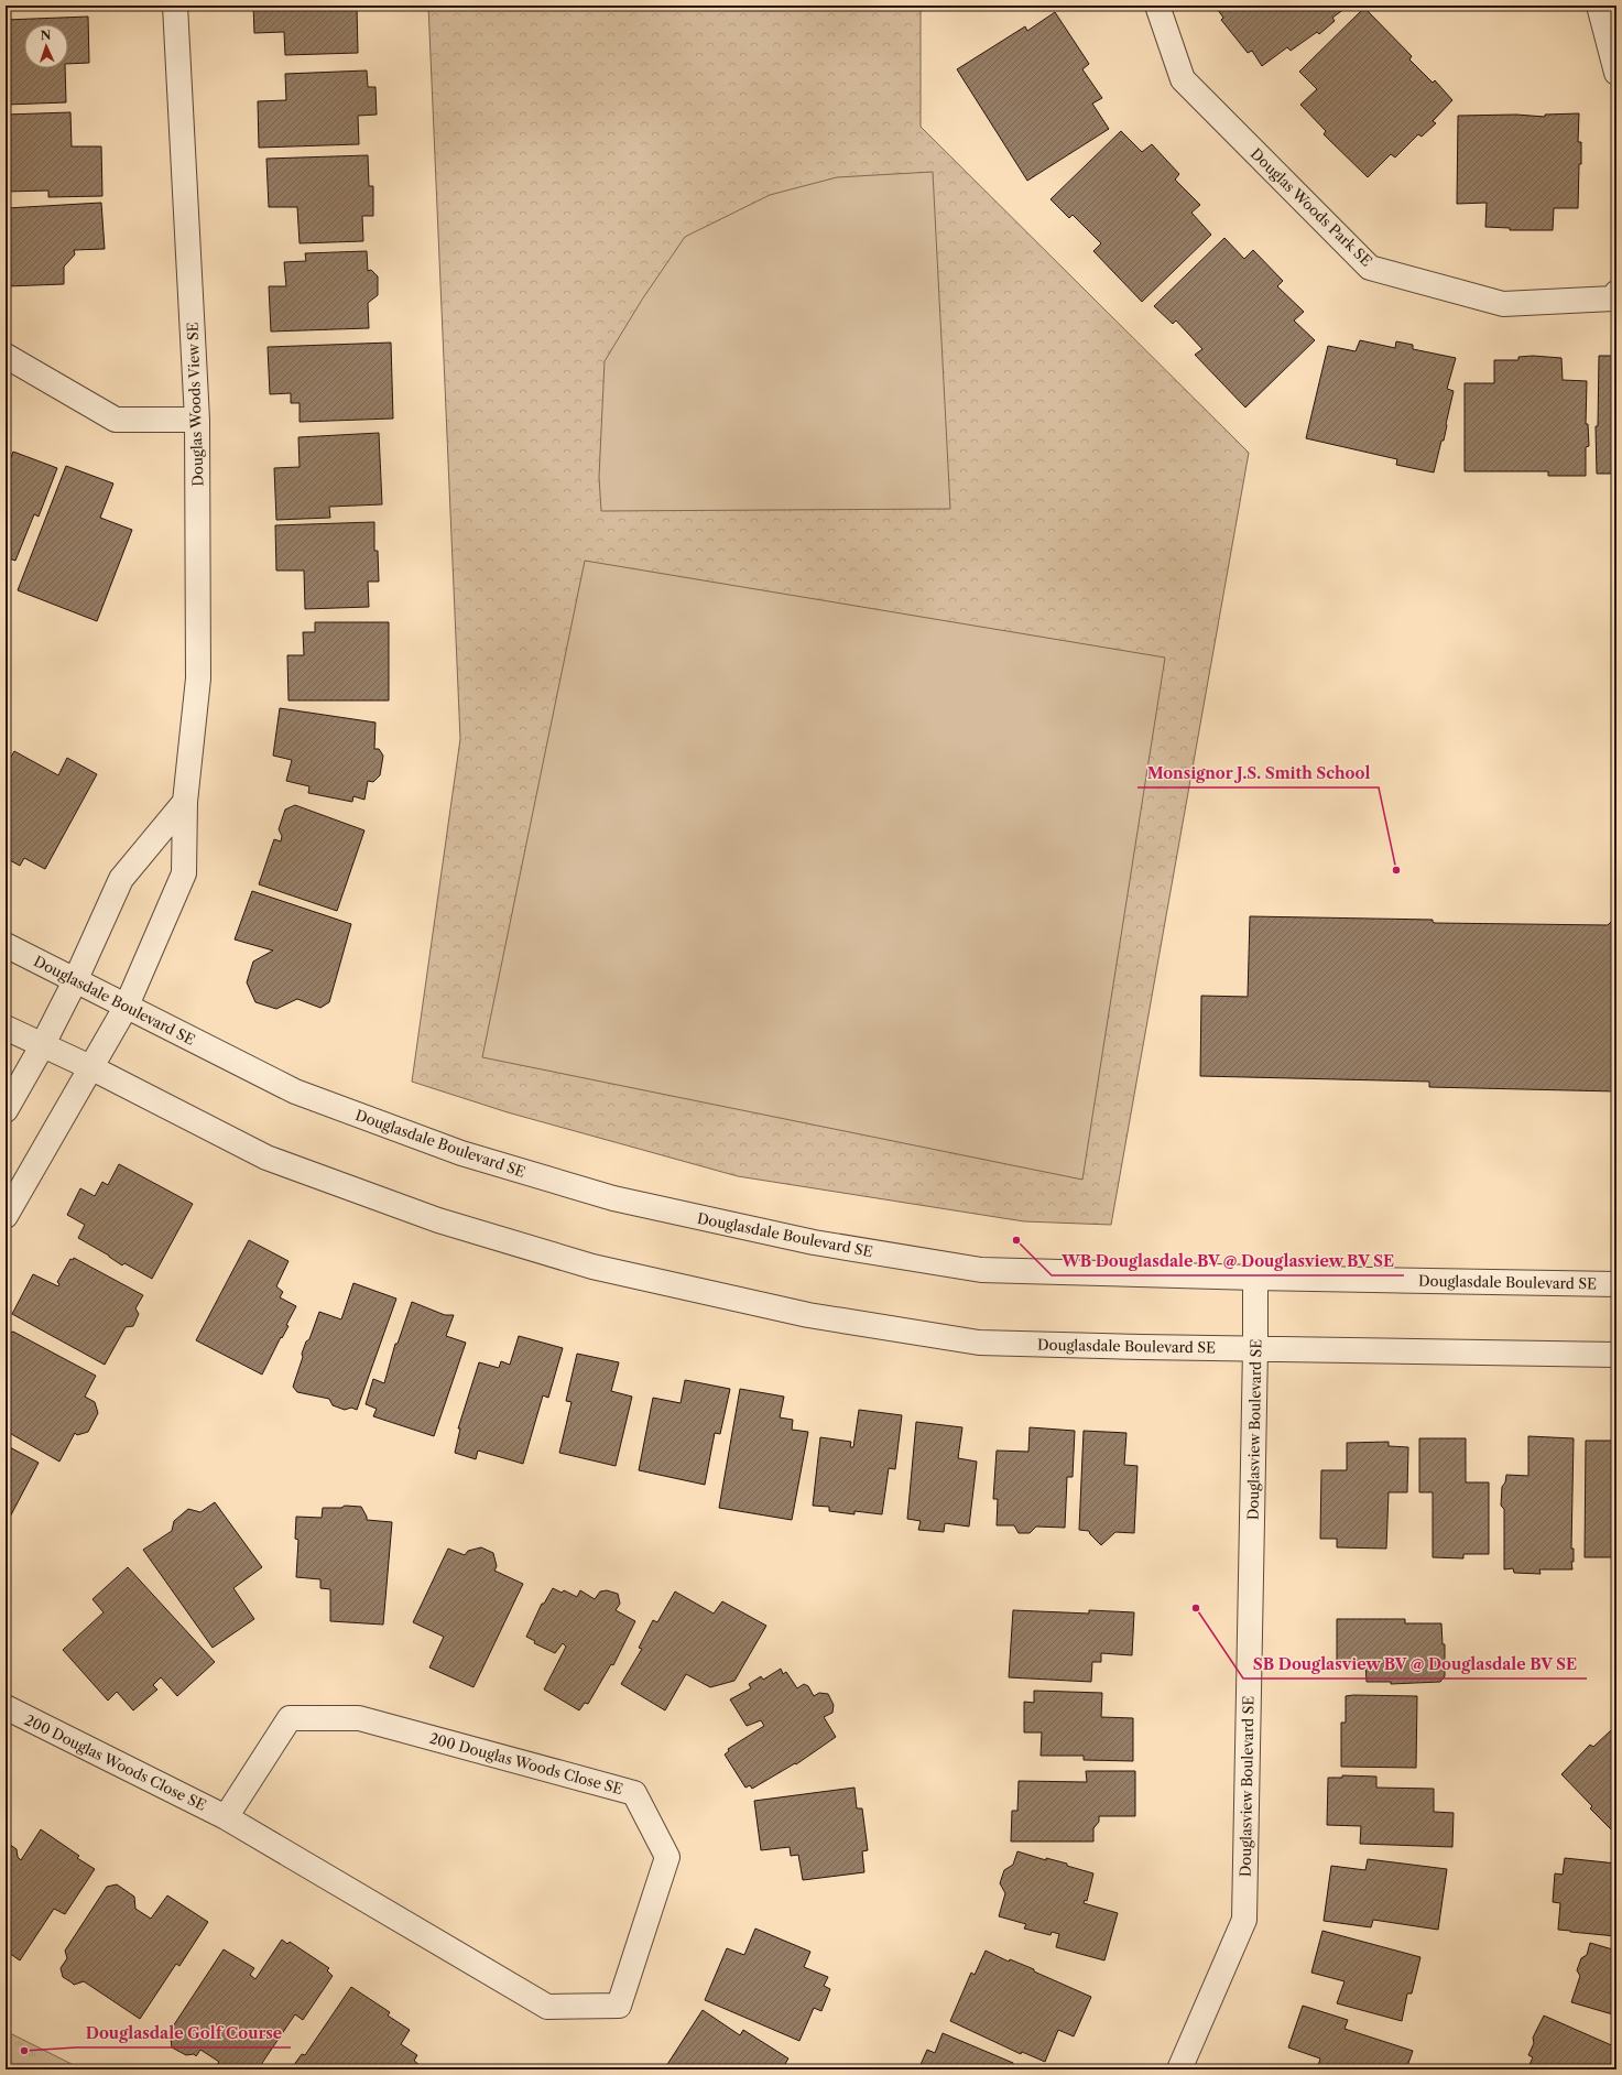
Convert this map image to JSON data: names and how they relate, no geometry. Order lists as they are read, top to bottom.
{
  "streets": {
    "street": [
      "Douglas Woods Park SE",
      "Douglas Woods View SE",
      "Douglasdale Boulevard SE",
      "Douglasview Boulevard SE",
      "200 Douglas Woods Close SE"
    ]
  },
  "crossings": [
    ["Douglas Woods View SE", "Douglasdale Boulevard SE"],
    ["Douglasdale Boulevard SE", "Douglasview Boulevard SE"]
  ],
  "places": [
    "Monsignor J.S. Smith School",
    "WB Douglasdale BV @ Douglasview BV SE",
    "SB Douglasview BV @ Douglasdale BV SE",
    "Douglasdale Golf Course"
  ],
  "north": "top"
}
